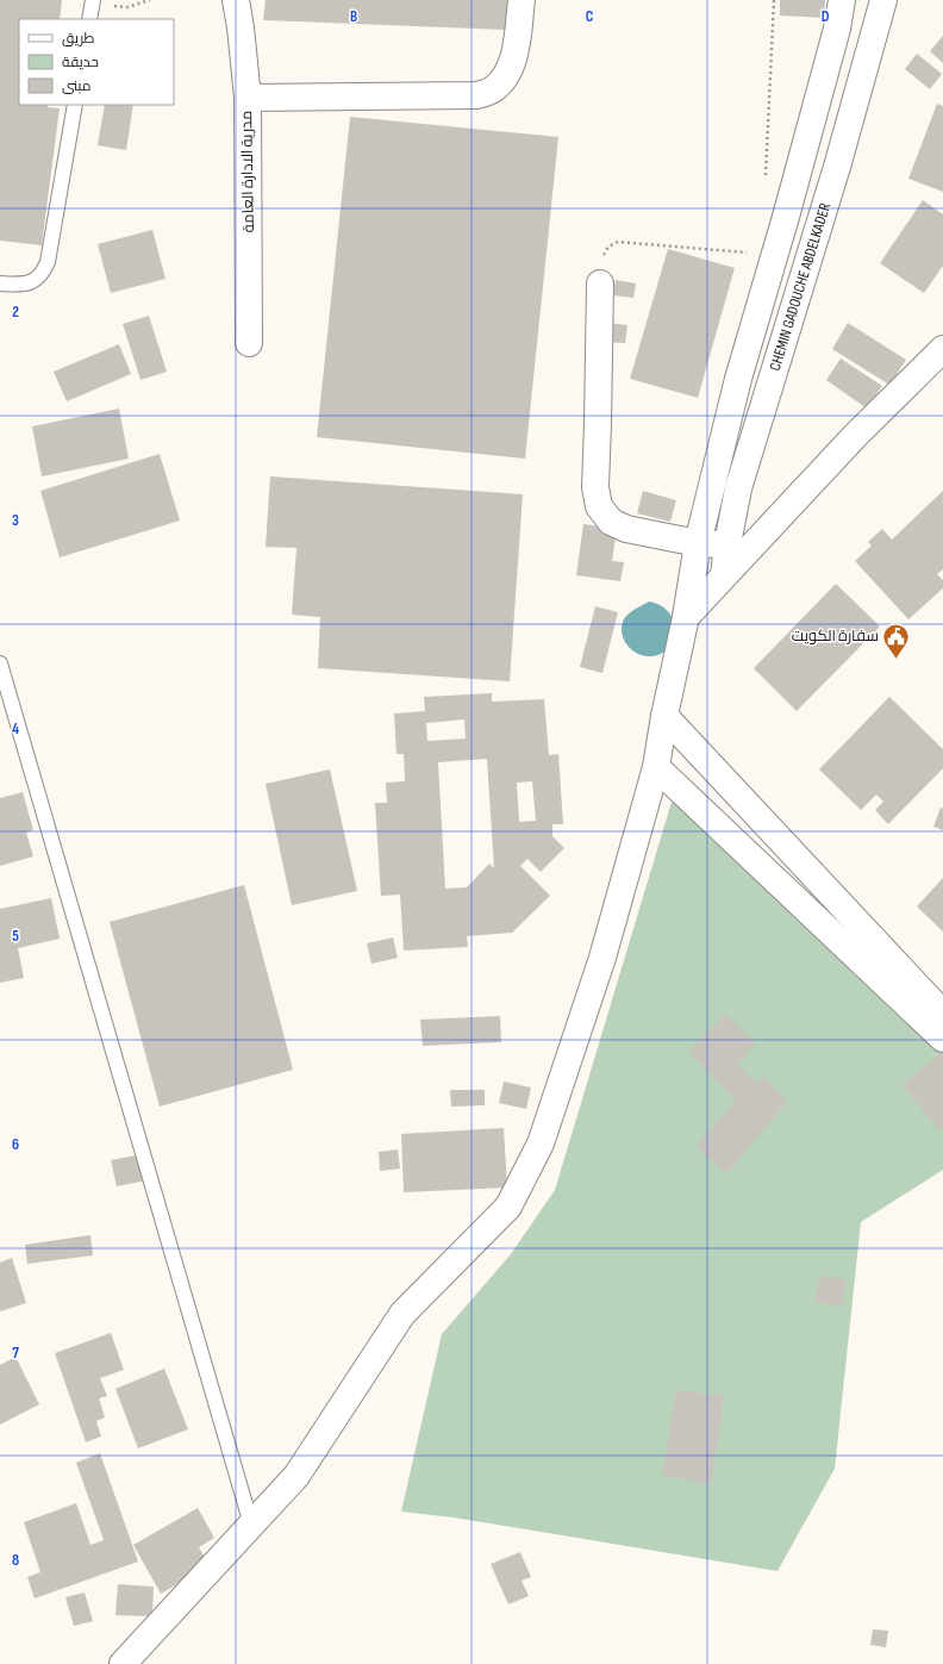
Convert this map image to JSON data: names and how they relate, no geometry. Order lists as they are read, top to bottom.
{
  "streets": {
    "street": ["مدرية الادارة العامة", "CHEMIN GADOUCHE ABDELKADER"]
  },
  "places": {
    "public building": ["سفارة الكويت"]
  },
  "legend": ["طريق", "حديقة", "مبنى"],
  "grid": {
    "columns": ["B", "C", "D"],
    "rows": [
      "2",
      "3",
      "4",
      "5",
      "6",
      "7",
      "8"
    ]
  }
}
